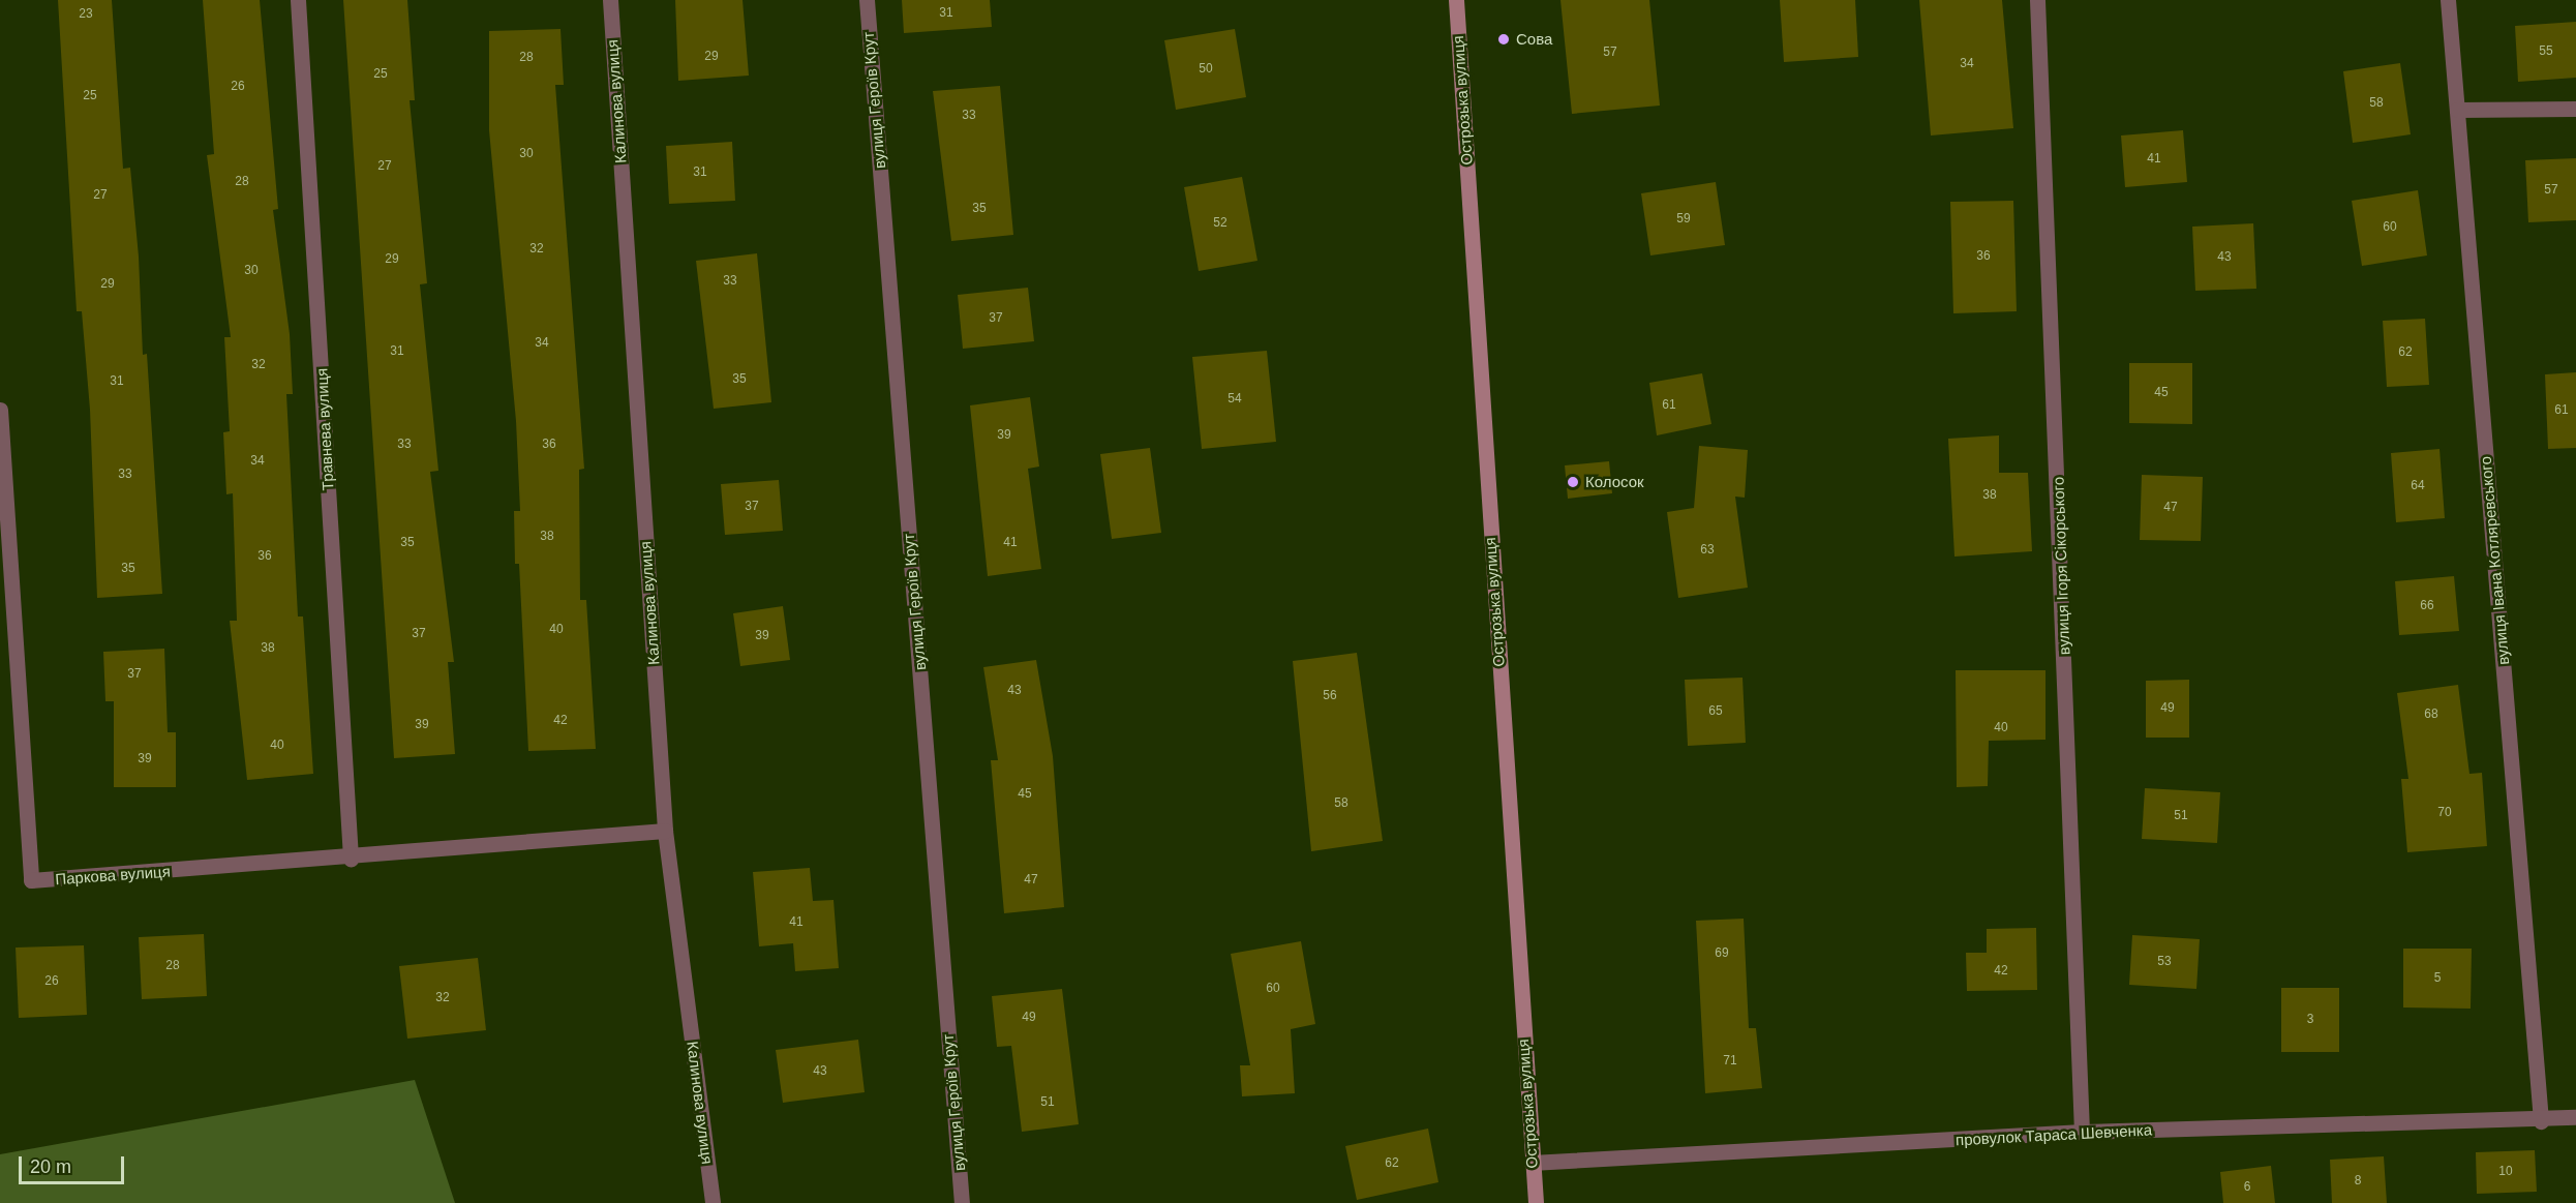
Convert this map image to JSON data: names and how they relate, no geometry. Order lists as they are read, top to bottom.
{
  "streets": {
    "main road": ["Острозька вулиця"],
    "street": [
      "вулиця Героїв Крут",
      "Калинова вулиця",
      "Травнева вулиця",
      "вулиця Івана Котляревського",
      "вулиця Ігоря Сікорського",
      "Паркова вулиця",
      "провулок Тараса Шевченка"
    ]
  },
  "crossings": [
    ["Острозька вулиця", "провулок Тараса Шевченка"],
    ["Калинова вулиця", "Паркова вулиця"],
    ["Травнева вулиця", "Паркова вулиця"],
    ["вулиця Івана Котляревського", "провулок Тараса Шевченка"],
    ["вулиця Ігоря Сікорського", "провулок Тараса Шевченка"]
  ],
  "places": ["Сова", "Колосок"],
  "house_numbers": [
    "31",
    "23",
    "55",
    "57",
    "29",
    "28",
    "34",
    "50",
    "25",
    "26",
    "25",
    "58",
    "33",
    "30",
    "41",
    "27",
    "31",
    "28",
    "57",
    "27",
    "35",
    "59",
    "52",
    "60",
    "32",
    "36",
    "43",
    "29",
    "30",
    "33",
    "29",
    "37",
    "34",
    "31",
    "62",
    "32",
    "35",
    "31",
    "45",
    "54",
    "61",
    "61",
    "39",
    "33",
    "36",
    "34",
    "33",
    "64",
    "38",
    "37",
    "47",
    "38",
    "35",
    "41",
    "63",
    "36",
    "35",
    "66",
    "40",
    "37",
    "39",
    "38",
    "37",
    "43",
    "56",
    "49",
    "65",
    "68",
    "42",
    "39",
    "40",
    "40",
    "39",
    "45",
    "58",
    "70",
    "51",
    "47",
    "41",
    "69",
    "53",
    "28",
    "42",
    "5",
    "26",
    "60",
    "32",
    "49",
    "3",
    "71",
    "43",
    "51",
    "62",
    "10",
    "8",
    "6"
  ],
  "scale_bar": "20 m"
}
